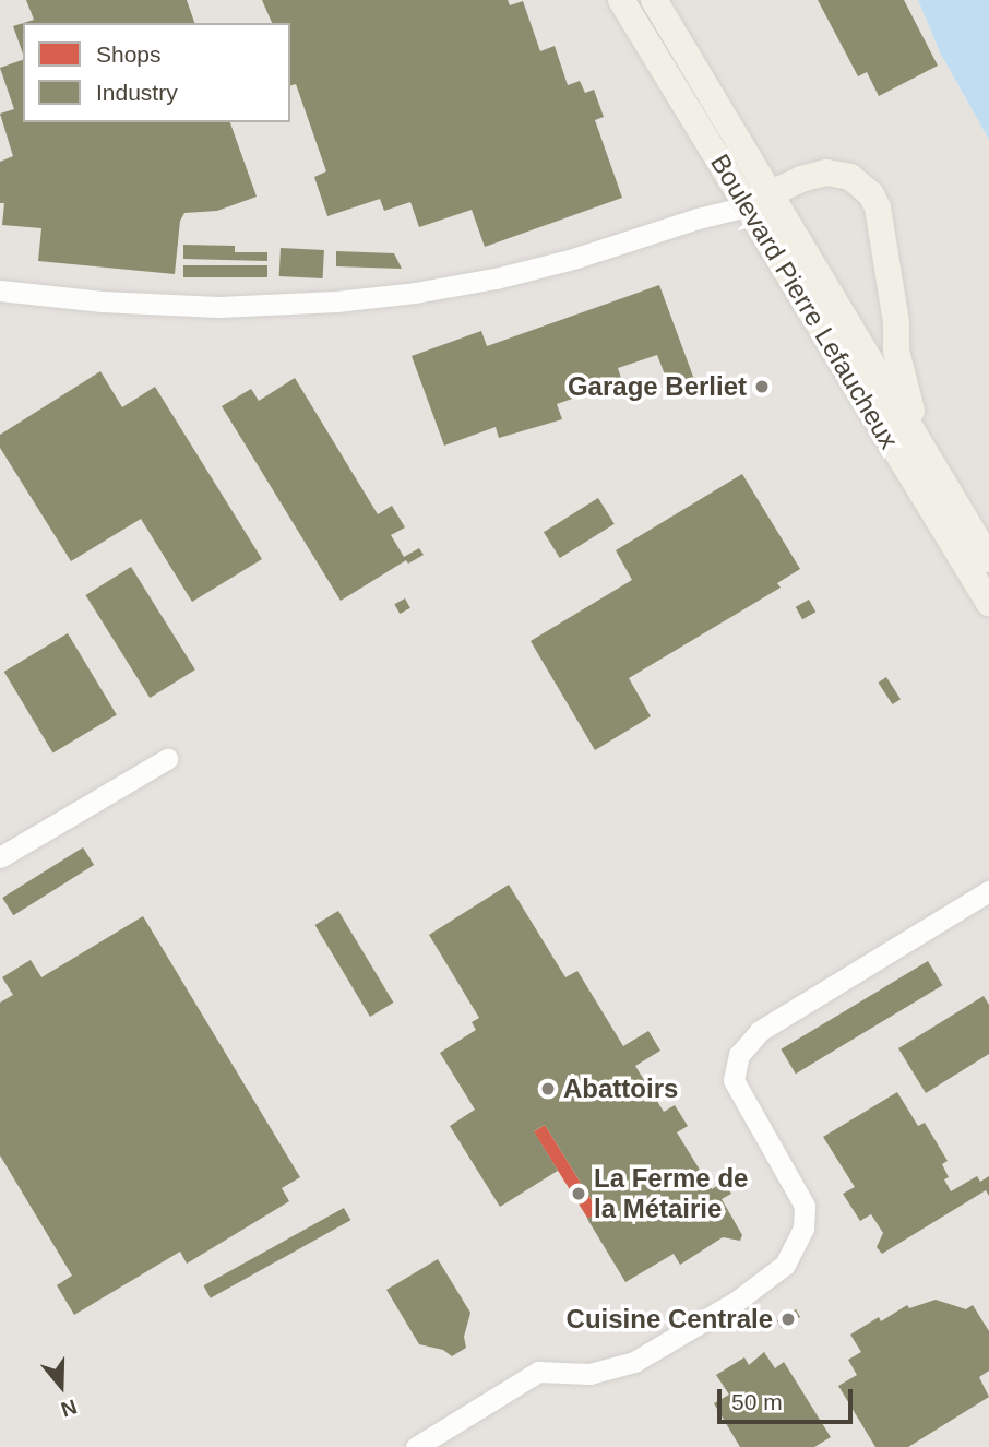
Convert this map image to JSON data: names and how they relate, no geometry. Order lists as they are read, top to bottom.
{
  "streets": {
    "main road": ["Boulevard Pierre Lefaucheux"]
  },
  "places": [
    "Garage Berliet",
    "Abattoirs",
    "La Ferme de la Métairie",
    "Cuisine Centrale"
  ],
  "legend": ["Shops", "Industry"],
  "scale_bar": "50 m",
  "north": "bottom"
}
